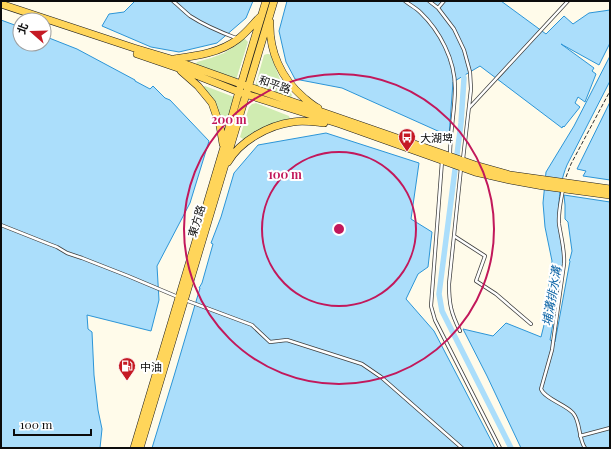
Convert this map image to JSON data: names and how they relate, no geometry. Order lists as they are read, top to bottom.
{
  "streets": {
    "main road": ["和平路", "東方路"]
  },
  "crossings": [
    ["和平路", "東方路"]
  ],
  "water": ["埔溝排水溝"],
  "places": {
    "bus stop": ["大湖埤"],
    "fuel station": ["中油"]
  },
  "scale_bar": "100 m",
  "north": "left",
  "rings": ["200 m", "100 m"]
}
